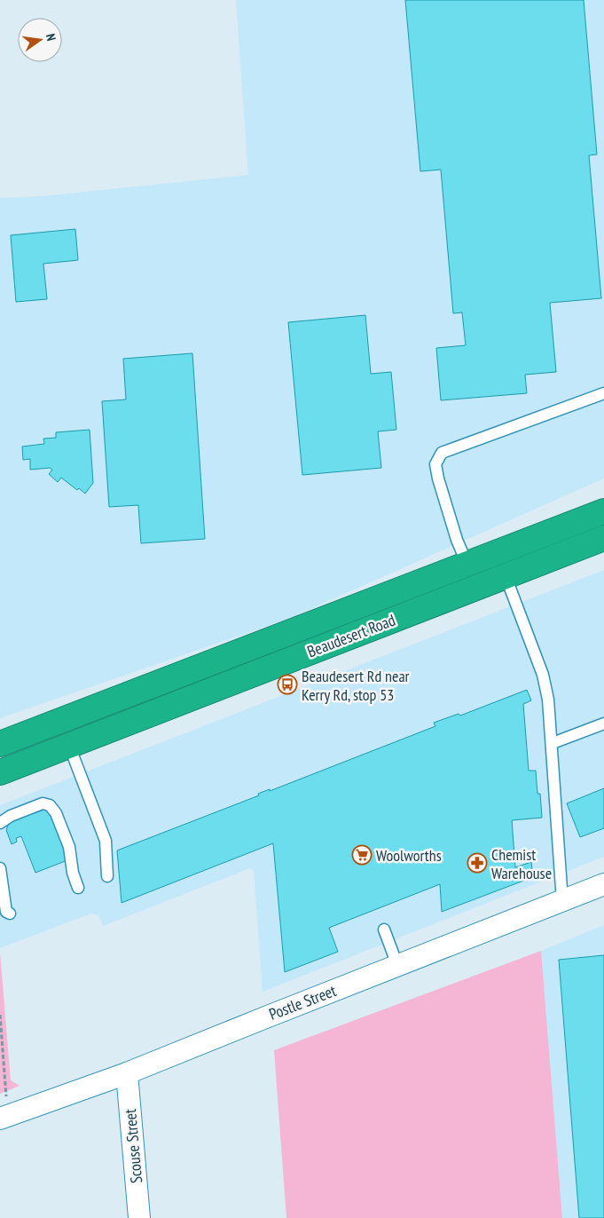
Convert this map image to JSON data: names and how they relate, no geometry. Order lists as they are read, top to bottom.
{
  "streets": {
    "highway": ["Beaudesert Road"],
    "street": ["Postle Street", "Scouse Street"]
  },
  "crossings": [
    ["Postle Street", "Scouse Street"]
  ],
  "places": {
    "bus stop": ["Beaudesert Rd near Kerry Rd, stop 53"],
    "supermarket": ["Woolworths"],
    "pharmacy": ["Chemist Warehouse"]
  },
  "north": "right"
}
